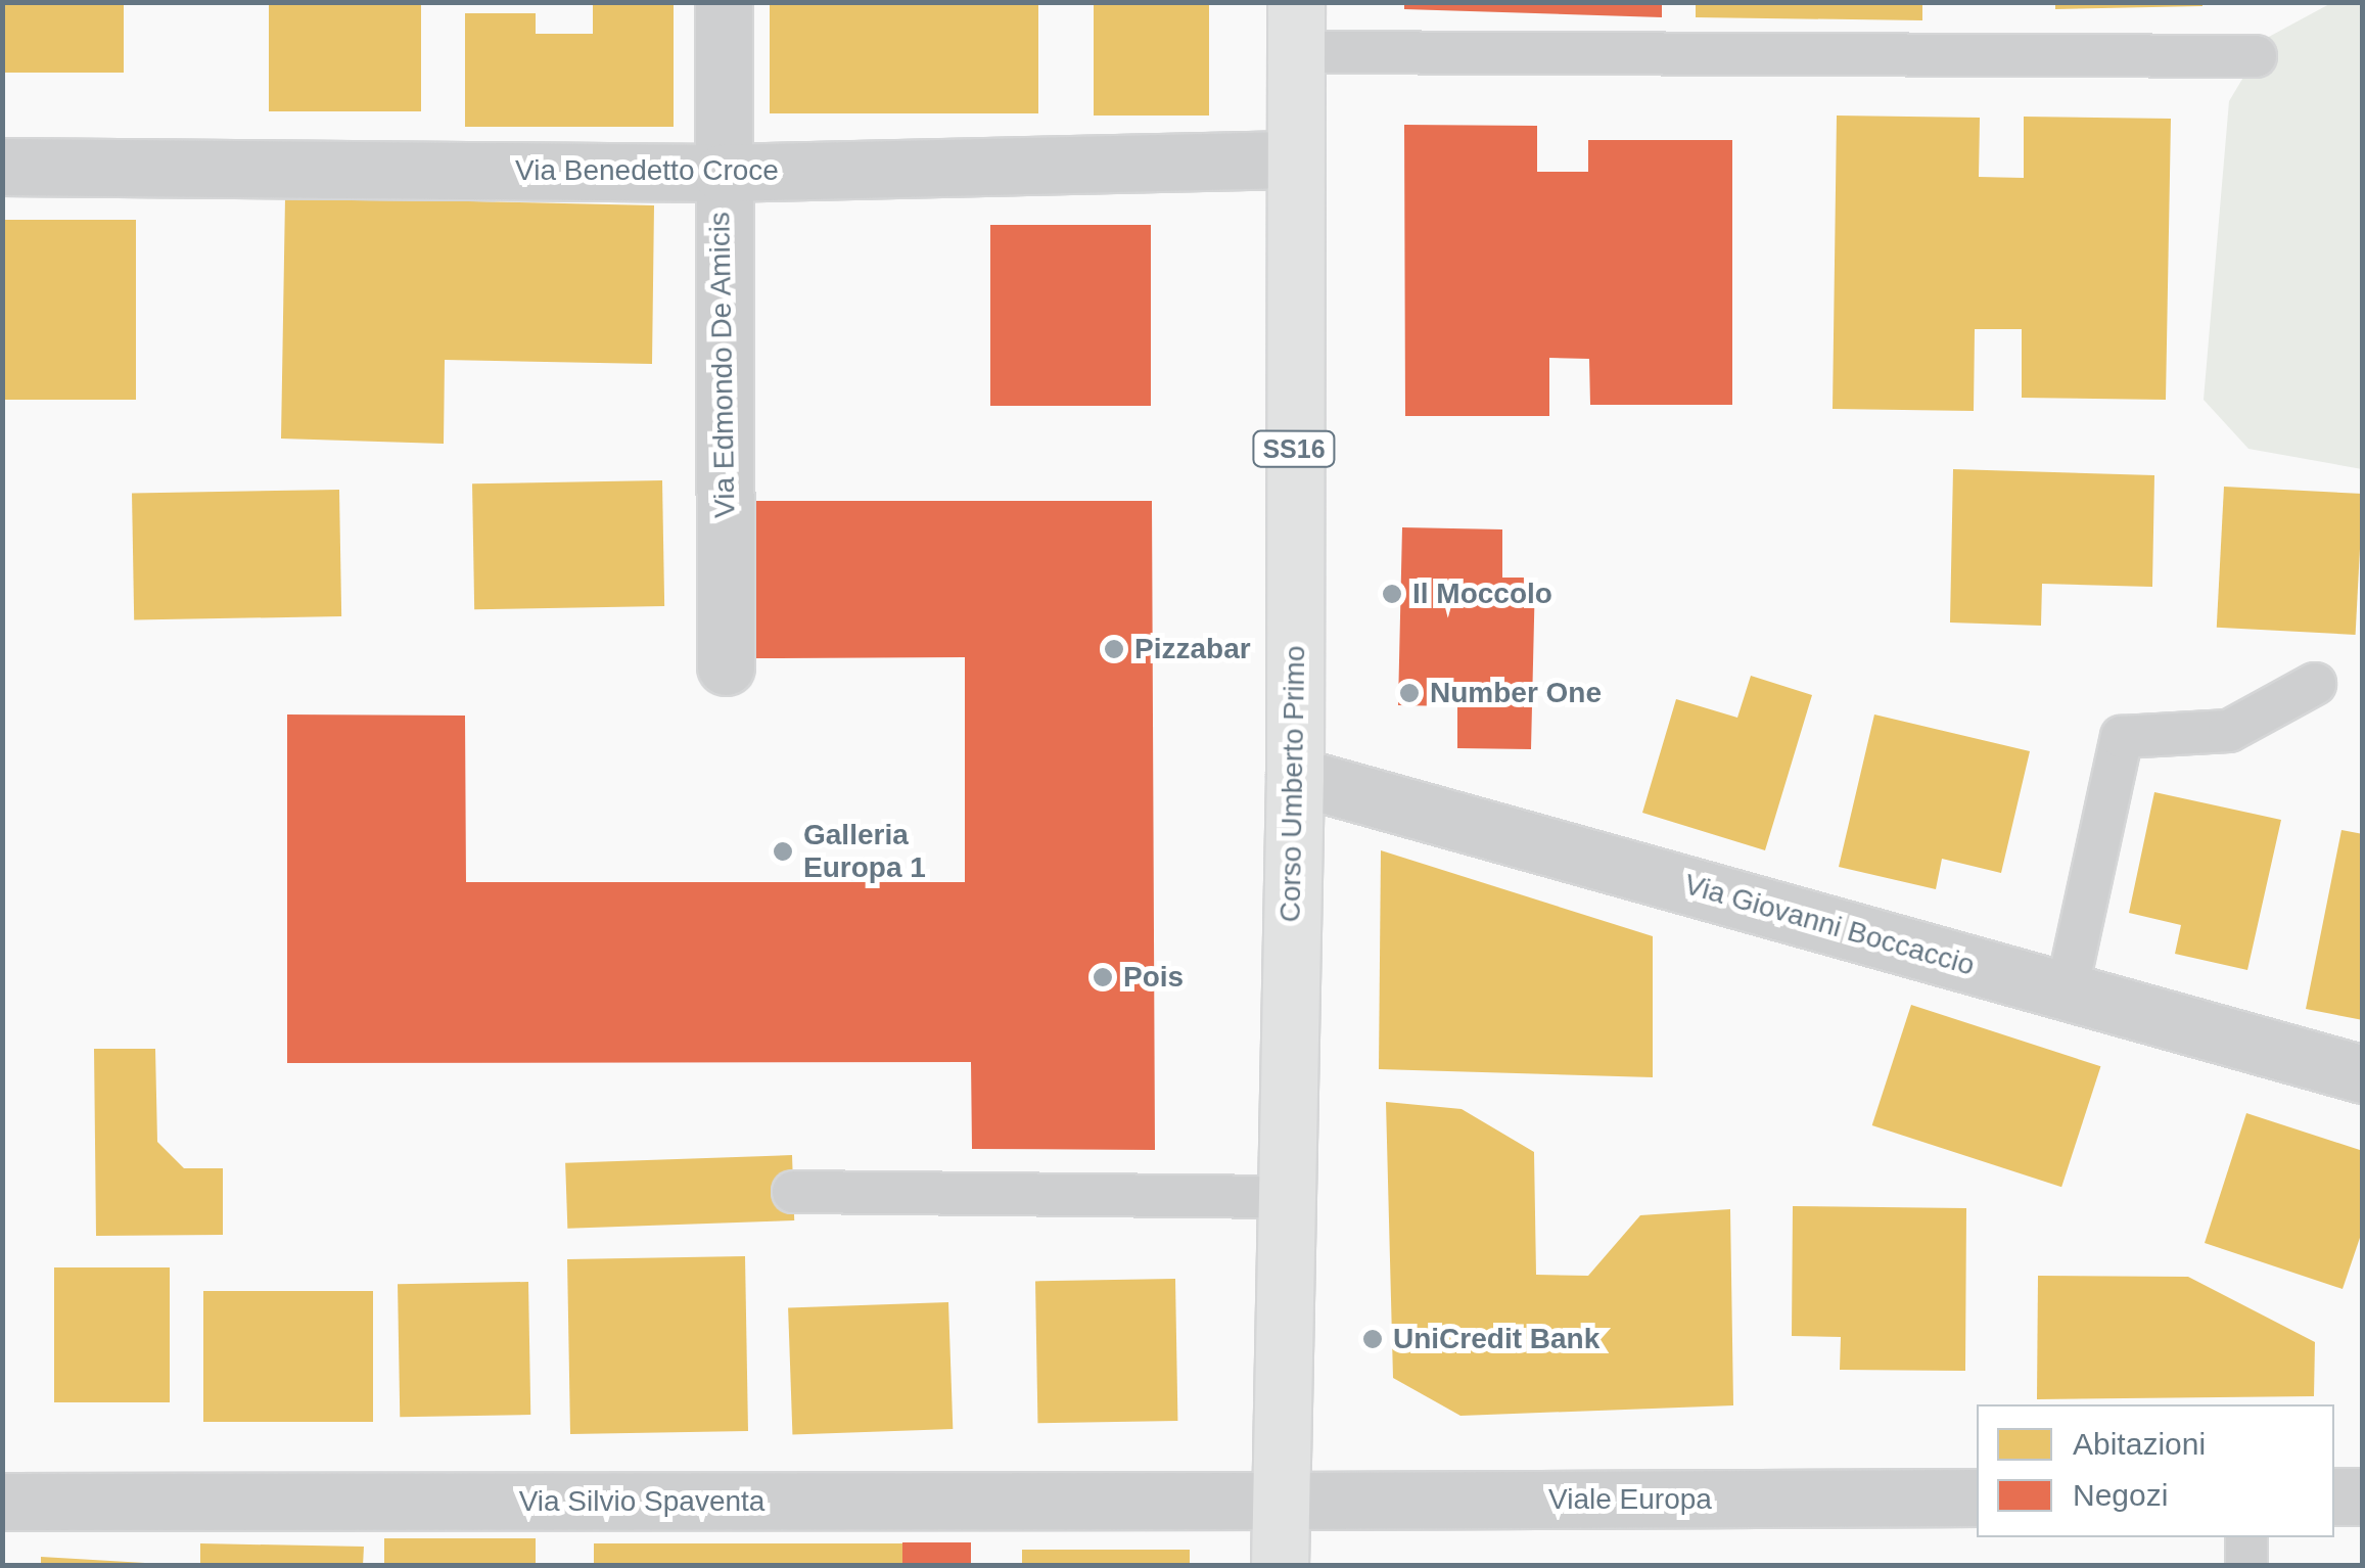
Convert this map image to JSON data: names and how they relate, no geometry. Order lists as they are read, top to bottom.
{
  "streets": {
    "main road": ["SS16", "Corso Umberto Primo"],
    "street": [
      "Via Benedetto Croce",
      "Via Edmondo De Amicis",
      "Via Giovanni Boccaccio",
      "Viale Europa",
      "Via Silvio Spaventa"
    ]
  },
  "crossings": [
    ["Via Benedetto Croce", "Via Edmondo De Amicis"],
    ["Via Benedetto Croce", "Corso Umberto Primo"],
    ["Corso Umberto Primo", "Via Giovanni Boccaccio"],
    ["Corso Umberto Primo", "Viale Europa"],
    ["Corso Umberto Primo", "Via Silvio Spaventa"],
    ["Viale Europa", "Via Silvio Spaventa"]
  ],
  "places": [
    "Il Moccolo",
    "Pizzabar",
    "Number One",
    "Galleria Europa 1",
    "Pois",
    "UniCredit Bank"
  ],
  "legend": ["Abitazioni", "Negozi"]
}
